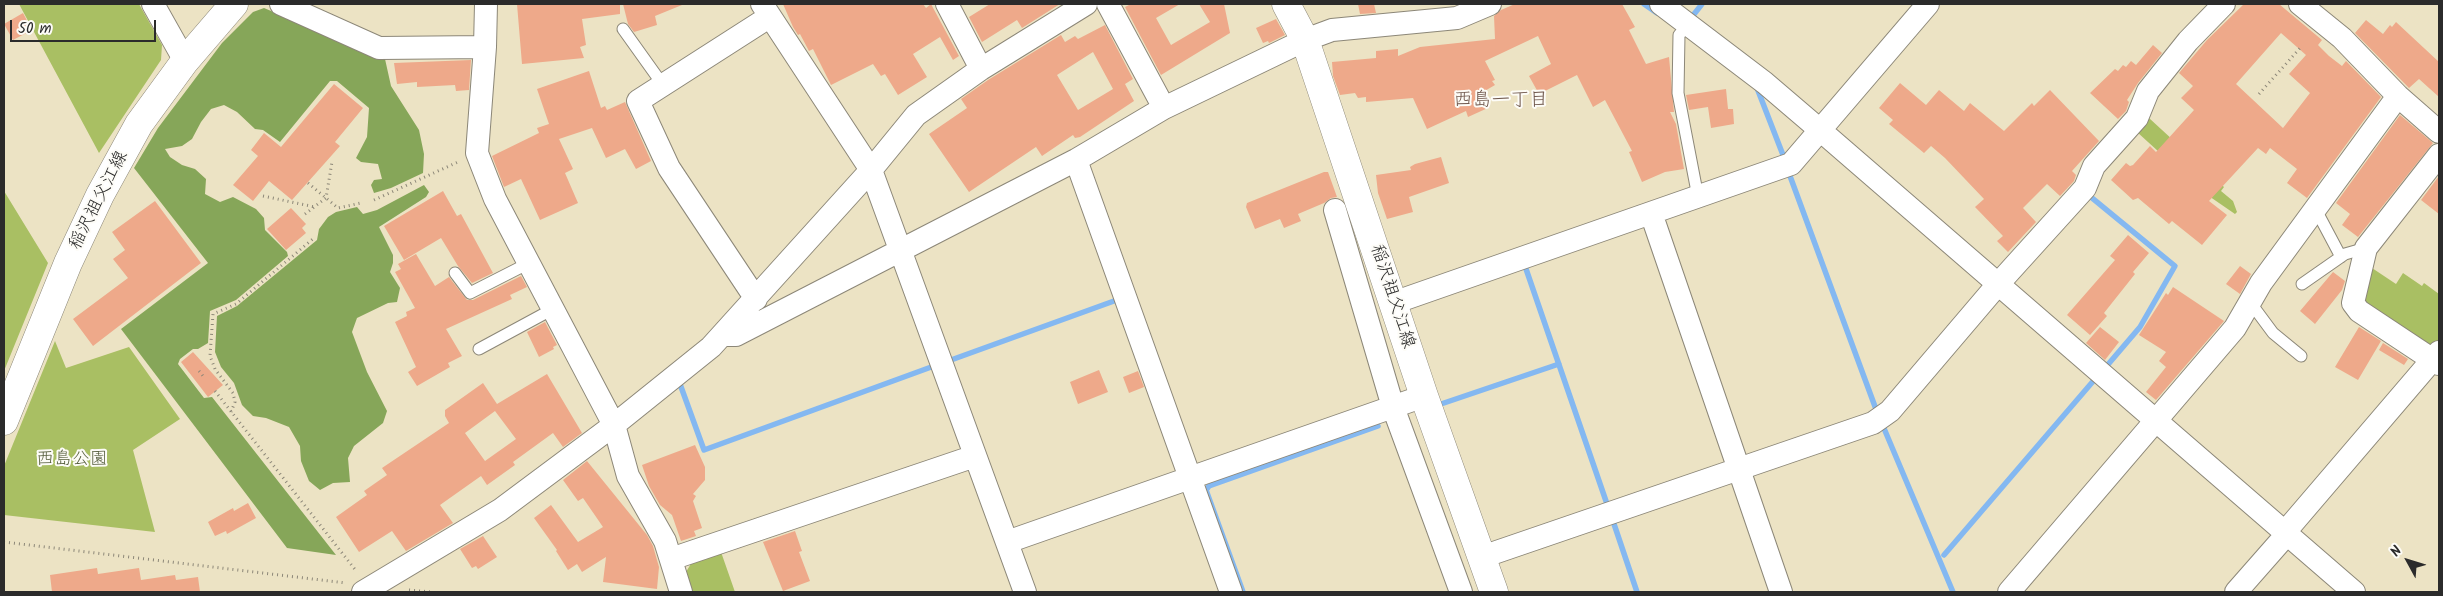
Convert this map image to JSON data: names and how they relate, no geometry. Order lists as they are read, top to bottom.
{
  "streets": {
    "main road": ["稲沢祖父江線"]
  },
  "districts": ["西島一丁目"],
  "parks": ["西島公園"],
  "scale_bar": "50 m",
  "north": "top left"
}
